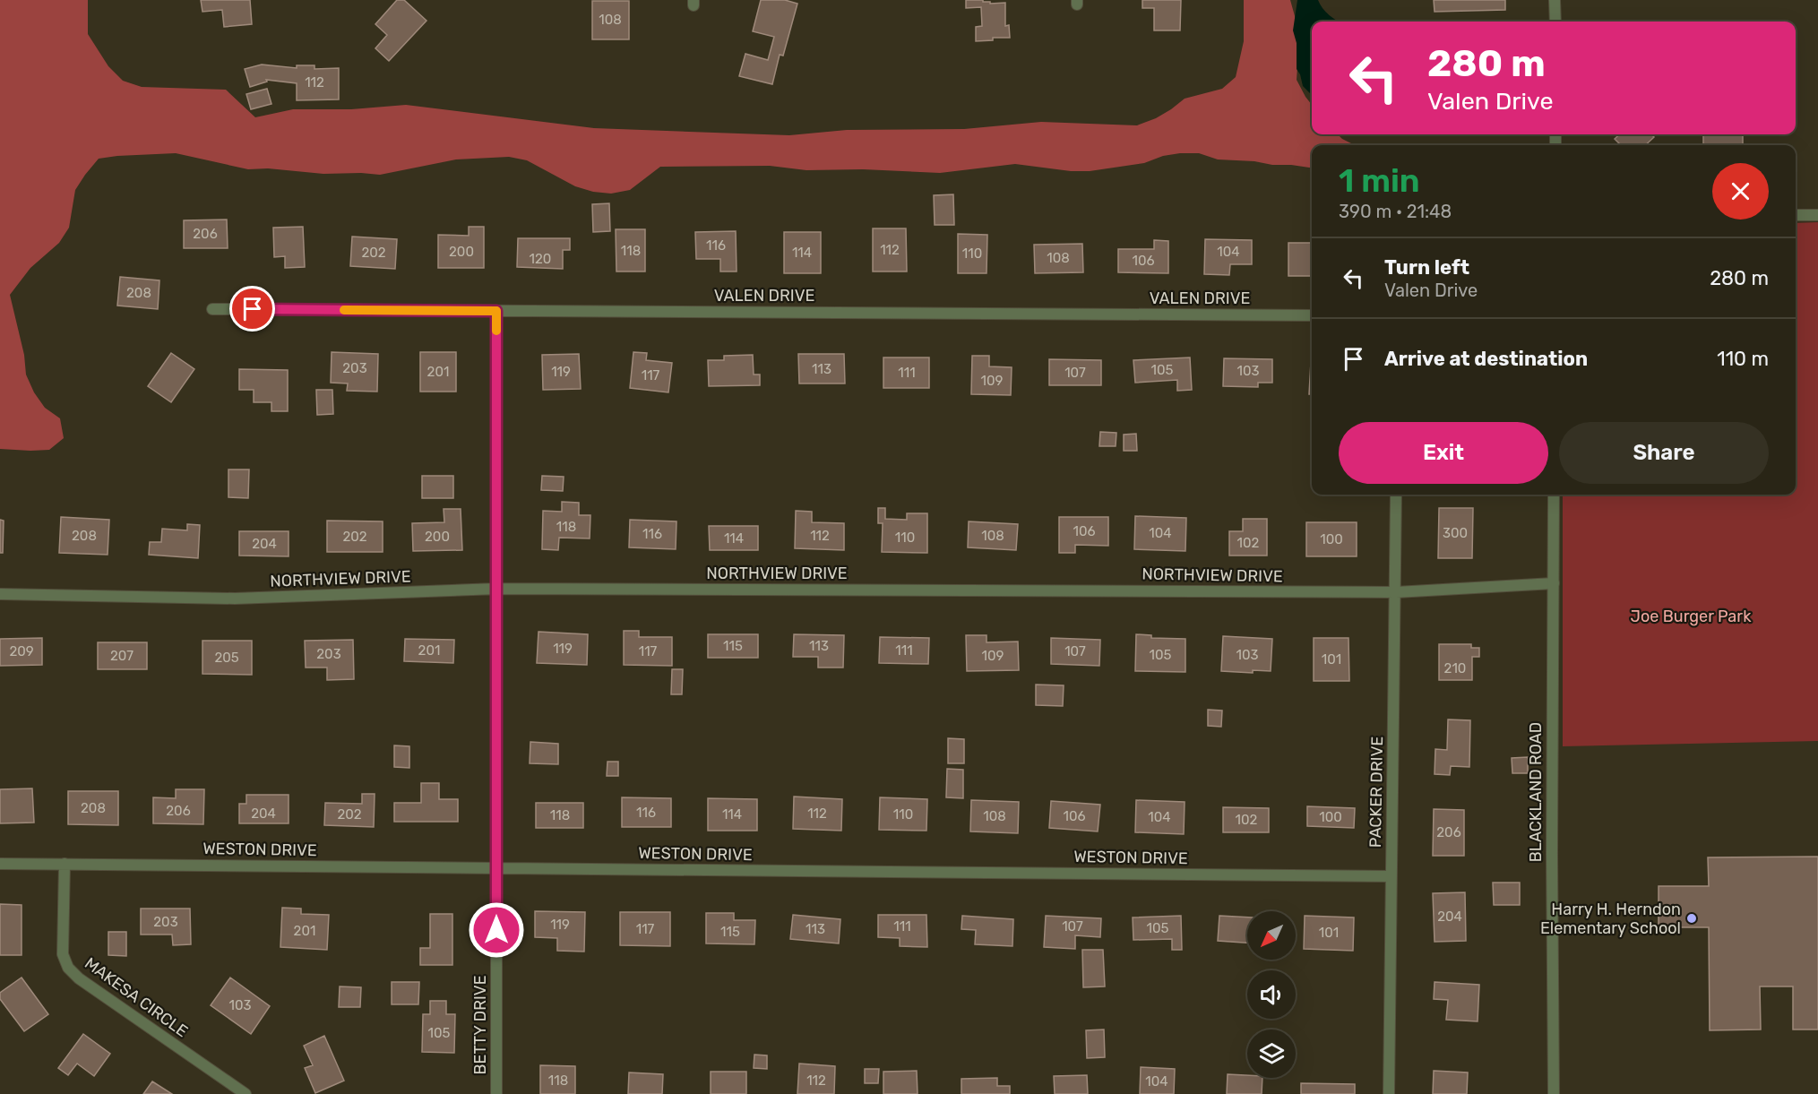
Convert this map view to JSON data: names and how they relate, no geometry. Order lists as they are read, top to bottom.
{
  "streets": {
    "street": [
      "VALEN DRIVE",
      "NORTHVIEW DRIVE",
      "PACKER DRIVE",
      "BLACKLAND ROAD",
      "WESTON DRIVE",
      "MAKESA CIRCLE",
      "BETTY DRIVE"
    ]
  },
  "crossings": [
    ["VALEN DRIVE", "BETTY DRIVE"],
    ["NORTHVIEW DRIVE", "PACKER DRIVE"],
    ["NORTHVIEW DRIVE", "BLACKLAND ROAD"],
    ["NORTHVIEW DRIVE", "BETTY DRIVE"],
    ["PACKER DRIVE", "WESTON DRIVE"],
    ["WESTON DRIVE", "MAKESA CIRCLE"],
    ["WESTON DRIVE", "BETTY DRIVE"]
  ],
  "parks": ["Joe Burger Park"],
  "places": ["Harry H. Herndon Elementary School"],
  "house_numbers": [
    "108",
    "112",
    "206",
    "116",
    "112",
    "118",
    "200",
    "104",
    "202",
    "114",
    "110",
    "108",
    "120",
    "106",
    "208",
    "203",
    "113",
    "105",
    "103",
    "201",
    "119",
    "111",
    "107",
    "117",
    "109",
    "118",
    "106",
    "104",
    "300",
    "116",
    "208",
    "112",
    "108",
    "202",
    "200",
    "110",
    "114",
    "100",
    "102",
    "204",
    "115",
    "113",
    "119",
    "201",
    "111",
    "209",
    "117",
    "107",
    "203",
    "105",
    "103",
    "207",
    "109",
    "205",
    "101",
    "210",
    "208",
    "206",
    "116",
    "204",
    "112",
    "202",
    "114",
    "110",
    "118",
    "108",
    "106",
    "104",
    "100",
    "102",
    "206",
    "204",
    "203",
    "119",
    "111",
    "107",
    "105",
    "117",
    "113",
    "201",
    "115",
    "101",
    "103",
    "105",
    "118",
    "112",
    "104"
  ],
  "north": "bottom left",
  "page": {
    "turn": ["280 m", "Valen Drive"],
    "heading": ["1 min", "390 m · 21:48"],
    "list": [
      {
        "name": "Turn left",
        "note": "Valen Drive",
        "value": "280 m"
      },
      {
        "name": "Arrive at destination",
        "value": "110 m"
      }
    ],
    "buttons": ["Exit", "Share"]
  }
}
